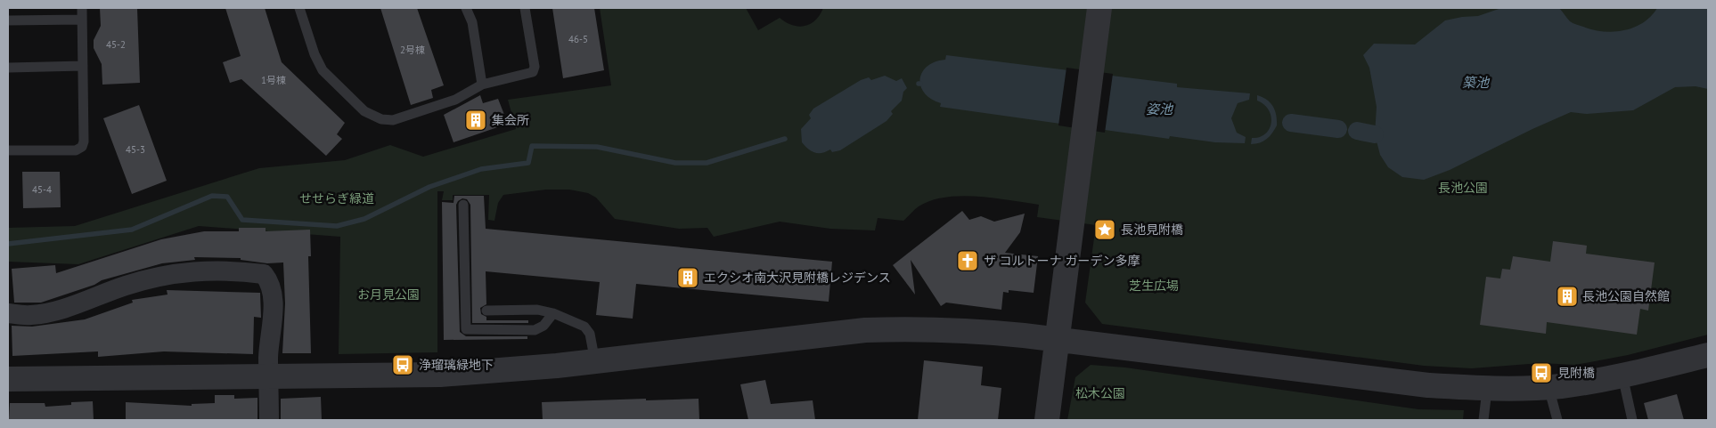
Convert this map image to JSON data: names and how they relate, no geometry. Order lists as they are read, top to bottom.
{
  "water": ["築池", "姿池"],
  "parks": [
    "長池公園",
    "せせらぎ緑道",
    "芝生広場",
    "お月見公園",
    "松木公園"
  ],
  "places": {
    "building": ["集会所", "エクシオ南大沢見附橋レジデンス", "長池公園自然館"],
    "place": ["長池見附橋"],
    "church": ["ザ コルトーナ ガーデン多摩"],
    "bus stop": ["浄瑠璃緑地下", "見附橋"]
  },
  "house_numbers": [
    "46-5",
    "45-2",
    "2号棟",
    "1号棟",
    "45-3",
    "45-4"
  ]
}
